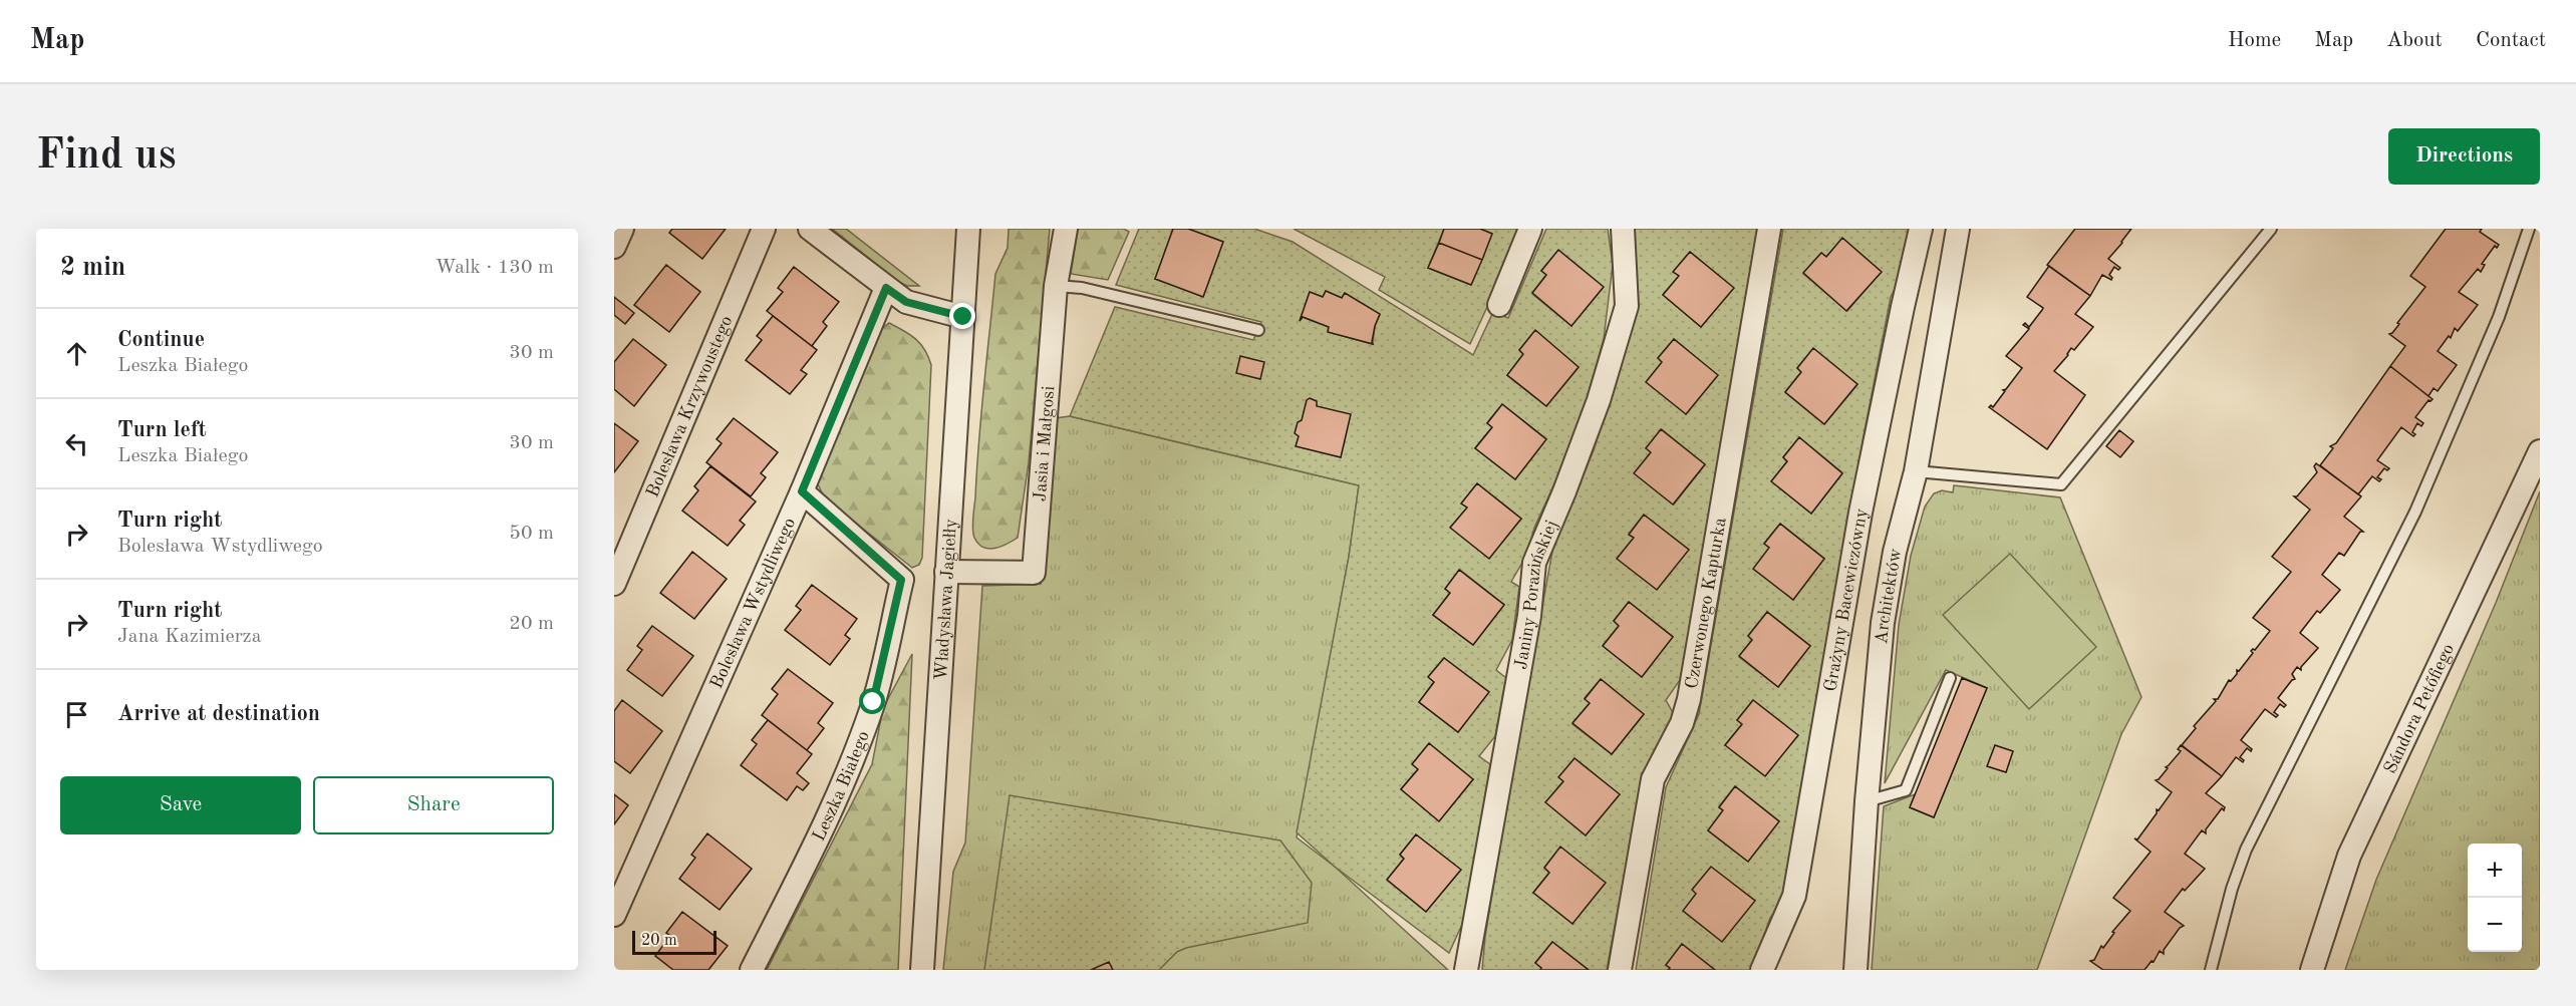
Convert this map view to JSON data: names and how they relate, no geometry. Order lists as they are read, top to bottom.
{
  "streets": {
    "street": [
      "Bolesława Krzywoustego",
      "Jasia i Małgosi",
      "Janiny Porazińskiej",
      "Architektów",
      "Władysława Jagiełły",
      "Grażyny Bacewiczówny",
      "Bolesława Wstydliwego",
      "Czerwonego Kapturka",
      "Sándora Petőfiego",
      "Leszka Białego"
    ]
  },
  "crossings": [
    ["Jasia i Małgosi", "Władysława Jagiełły"],
    ["Bolesława Wstydliwego", "Leszka Białego"]
  ],
  "scale_bar": "20 m",
  "page": {
    "header": "Map",
    "nav": [
      "Home",
      "Map",
      "About",
      "Contact"
    ],
    "buttons": [
      "Directions",
      ["Save", "Share"]
    ],
    "title": "Find us",
    "heading": ["2 min", "Walk · 130 m"],
    "list": [
      ["Continue", "Leszka Białego", "30 m"],
      ["Turn left", "Leszka Białego", "30 m"],
      ["Turn right", "Bolesława Wstydliwego", "50 m"],
      ["Turn right", "Jana Kazimierza", "20 m"],
      "Arrive at destination"
    ],
    "map_buttons": ["+", "−"],
    "scale": "20 m"
  }
}
